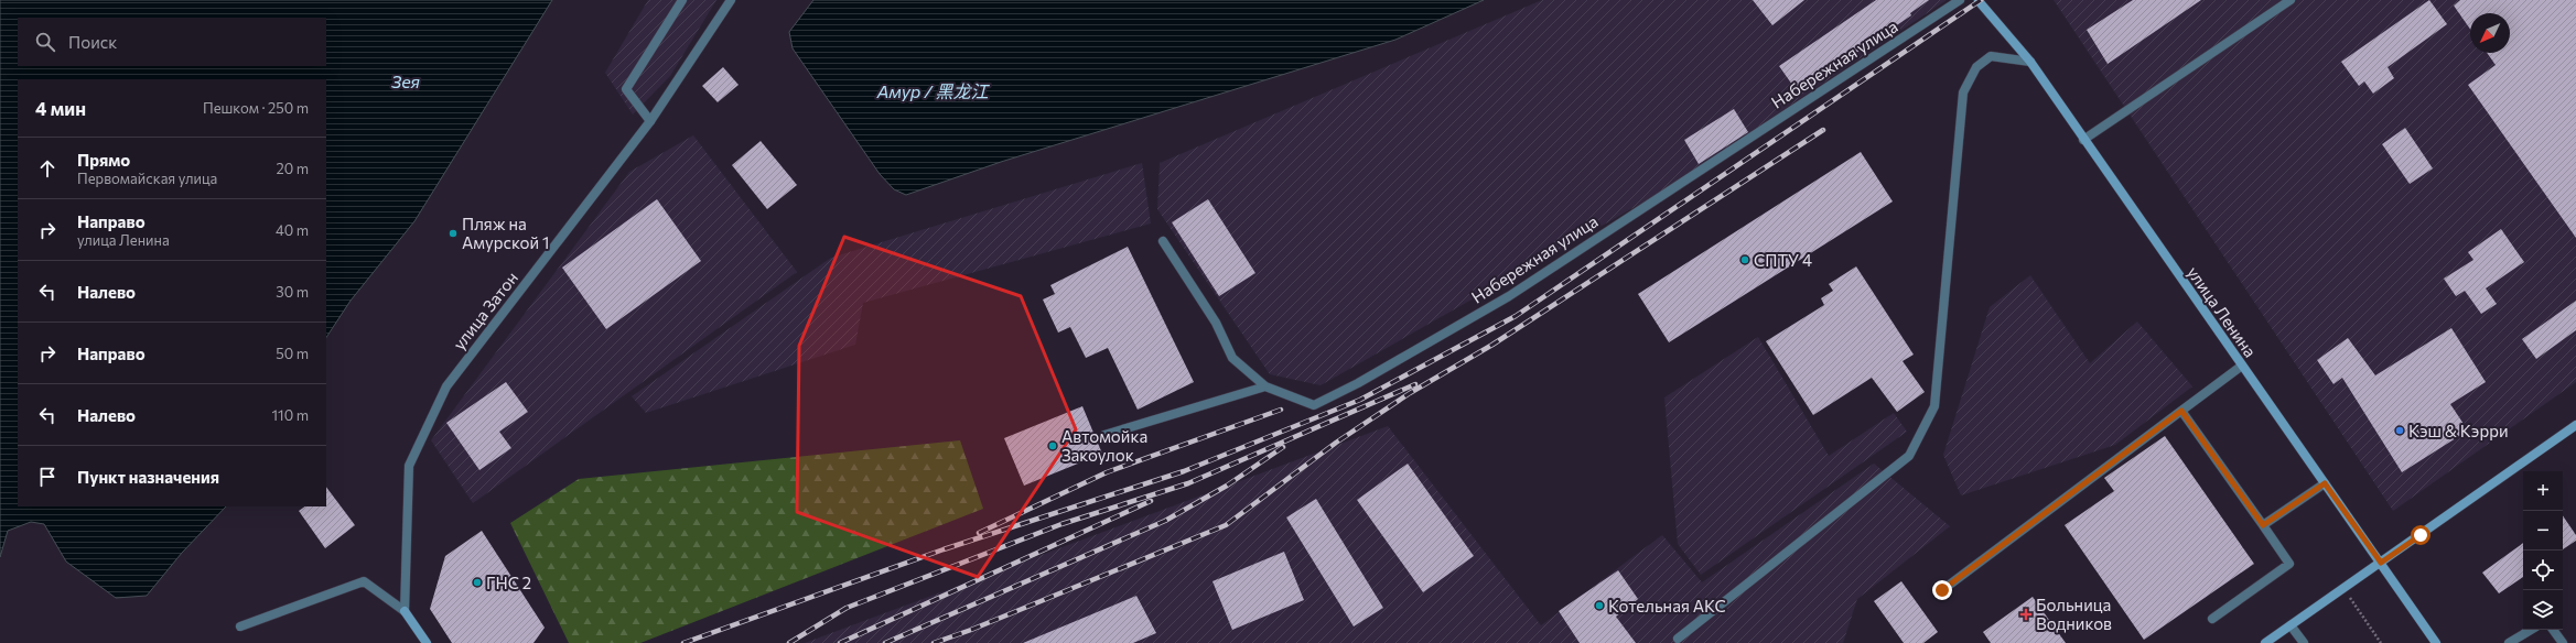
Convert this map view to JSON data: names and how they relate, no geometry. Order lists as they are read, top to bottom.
{
  "streets": {
    "street": ["Набережная улица", "улица Затон", "улица Ленина"]
  },
  "water": ["Зея", "Амур / 黑龙江"],
  "places": {
    "other": [
      "Пляж на Амурской 1",
      "СПТУ 4",
      "Кэш & Кэрри",
      "Автомойка Закоулок",
      "ГНС 2",
      "Котельная АКС"
    ],
    "health": ["Больница Водников"]
  },
  "north": "bottom left",
  "page": {
    "search": "Поиск",
    "heading": ["4 мин", "Пешком · 250 m"],
    "list": [
      ["Прямо", "Первомайская улица", "20 m"],
      ["Направо", "улица Ленина", "40 m"],
      ["Налево", "30 m"],
      ["Направо", "50 m"],
      ["Налево", "110 m"],
      "Пункт назначения"
    ],
    "map_buttons": ["+", "−"]
  }
}
